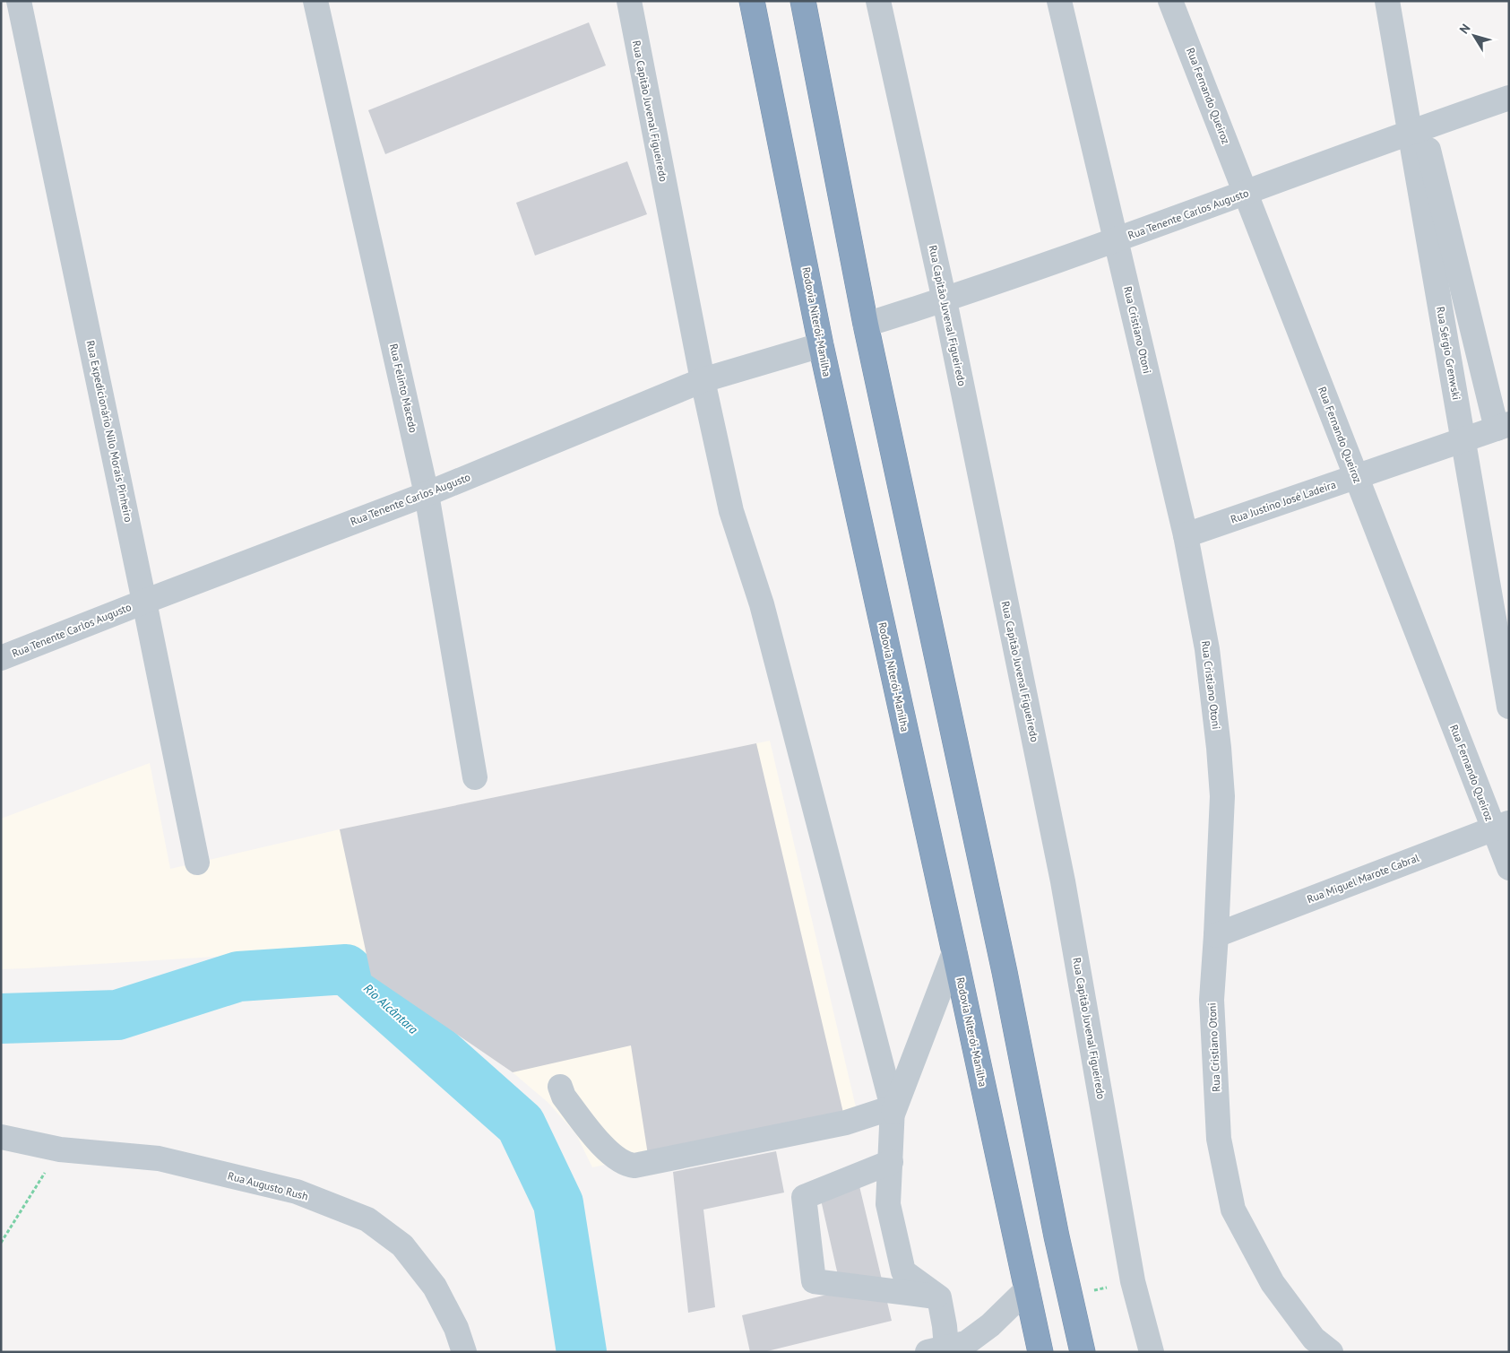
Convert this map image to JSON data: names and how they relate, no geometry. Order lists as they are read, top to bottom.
{
  "streets": {
    "highway": ["Rodovia Niterói-Manilha"],
    "street": [
      "Rua Fernando Queiroz",
      "Rua Capitão Juvenal Figueiredo",
      "Rua Tenente Carlos Augusto",
      "Rua Cristiano Otoni",
      "Rua Sérgio Grenwski",
      "Rua Felinto Macedo",
      "Rua Expedicionário Nilo Morais Pinheiro",
      "Rua Justino José Ladeira",
      "Rua Miguel Marote Cabral",
      "Rua Augusto Rush"
    ]
  },
  "crossings": [
    ["Rua Capitão Juvenal Figueiredo", "Rua Tenente Carlos Augusto"],
    ["Rua Tenente Carlos Augusto", "Rodovia Niterói-Manilha"],
    ["Rua Tenente Carlos Augusto", "Rua Cristiano Otoni"],
    ["Rua Tenente Carlos Augusto", "Rua Felinto Macedo"],
    ["Rua Tenente Carlos Augusto", "Rua Expedicionário Nilo Morais Pinheiro"],
    ["Rua Cristiano Otoni", "Rua Justino José Ladeira"],
    ["Rua Cristiano Otoni", "Rua Miguel Marote Cabral"]
  ],
  "water": ["Rio Alcântara"],
  "north": "top left"
}
